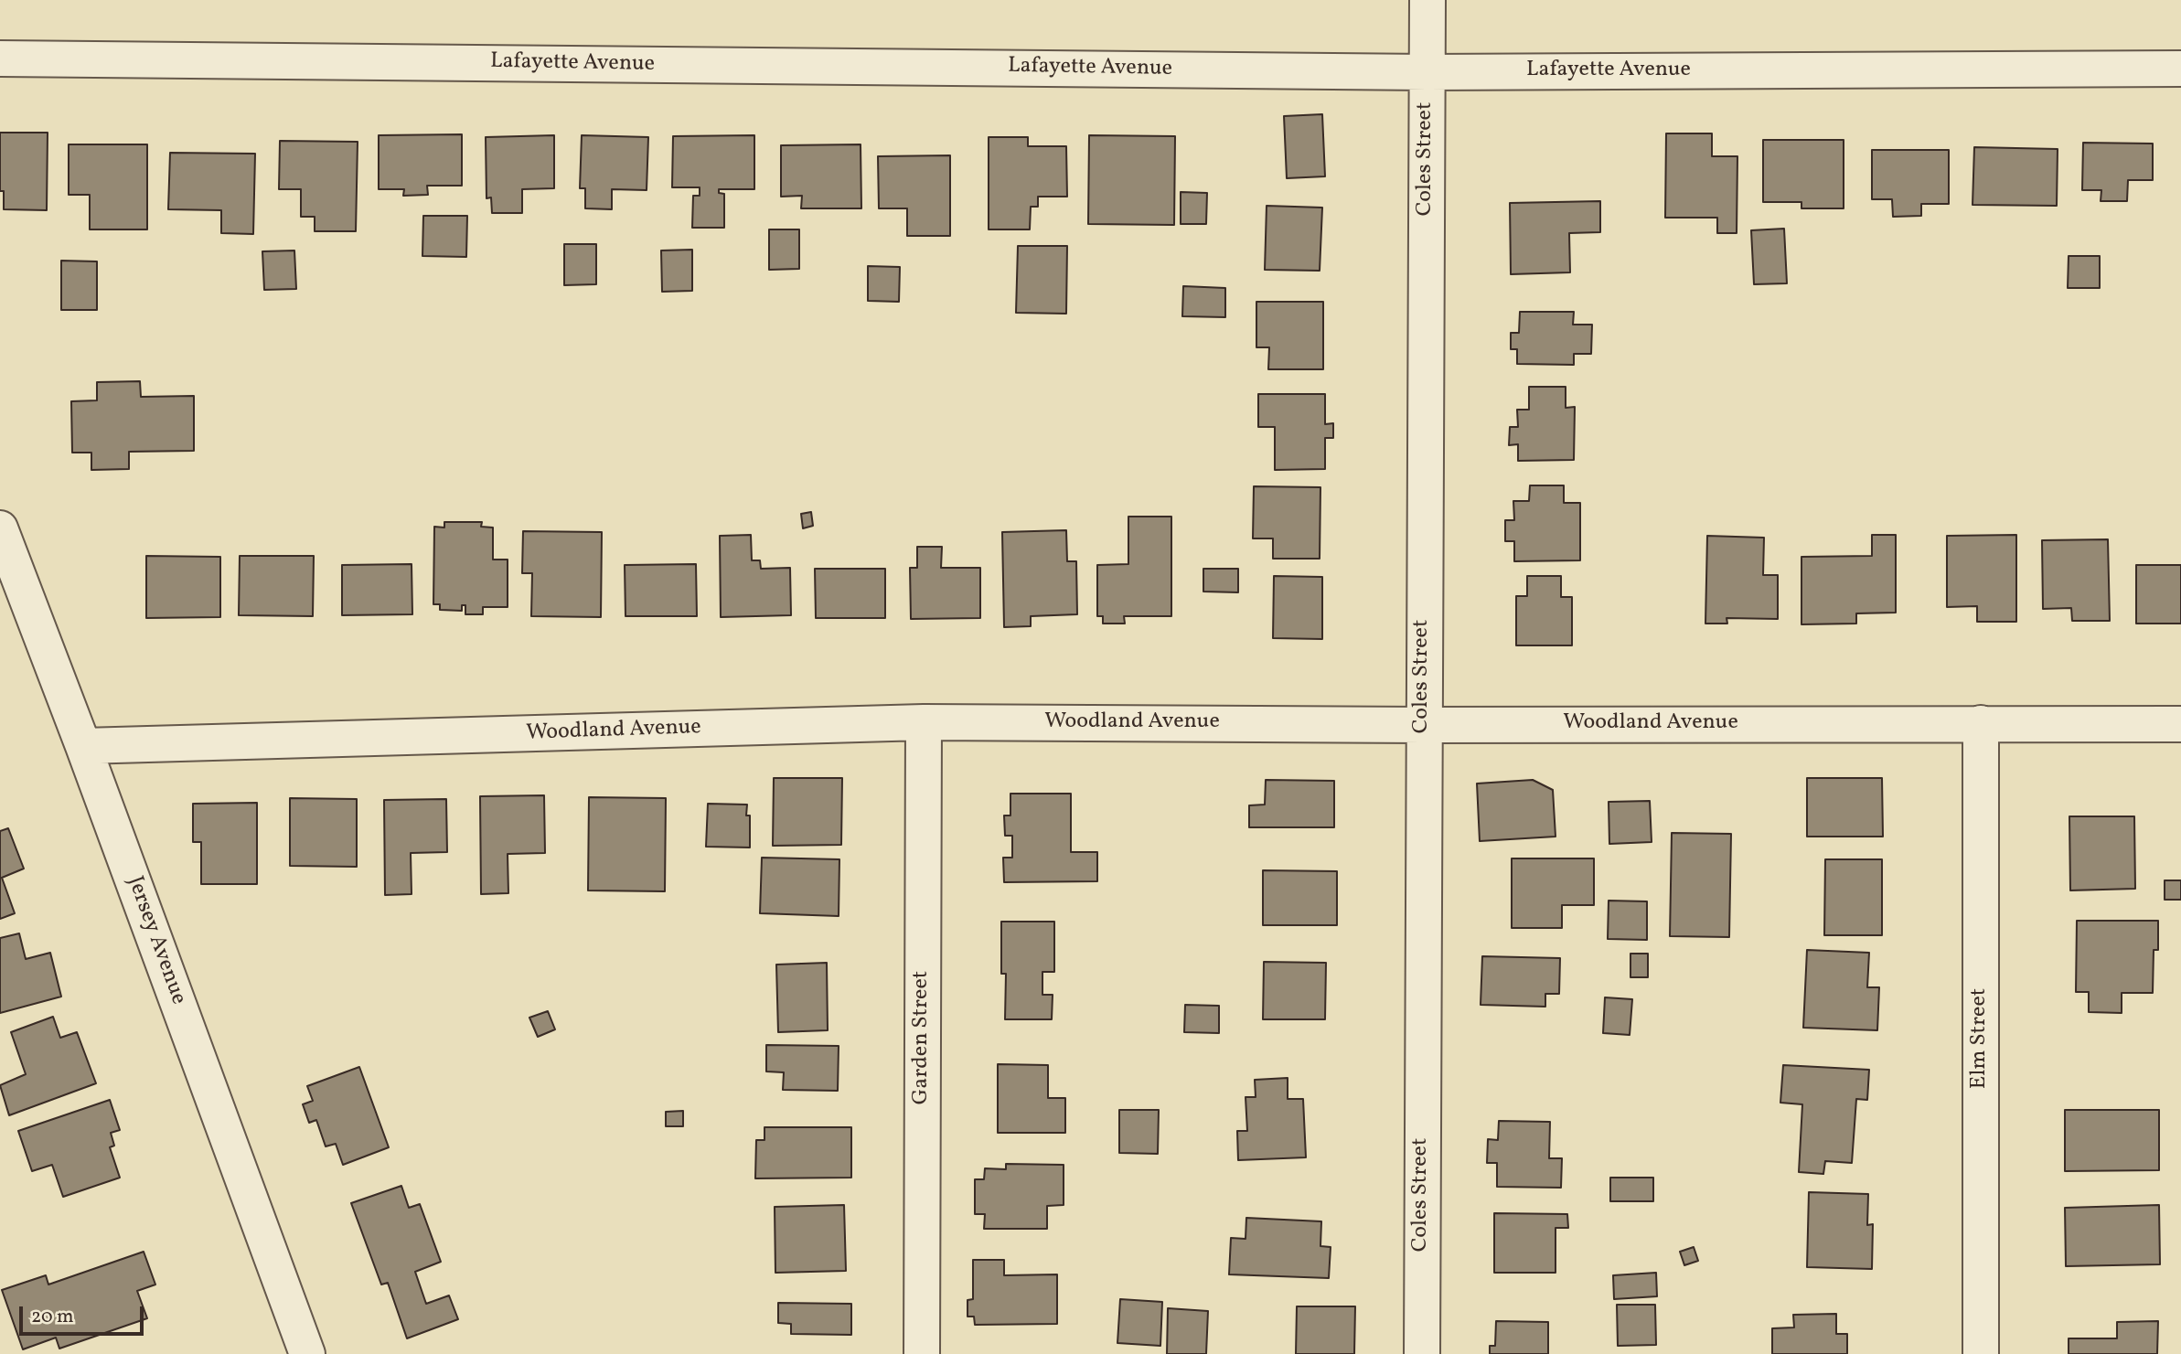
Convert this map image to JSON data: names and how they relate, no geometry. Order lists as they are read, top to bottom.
{
  "streets": {
    "street": [
      "Lafayette Avenue",
      "Coles Street",
      "Woodland Avenue",
      "Jersey Avenue",
      "Garden Street",
      "Elm Street"
    ]
  },
  "crossings": [
    ["Lafayette Avenue", "Coles Street"],
    ["Coles Street", "Woodland Avenue"],
    ["Woodland Avenue", "Jersey Avenue"],
    ["Woodland Avenue", "Garden Street"],
    ["Woodland Avenue", "Elm Street"]
  ],
  "scale_bar": "20 m"
}
